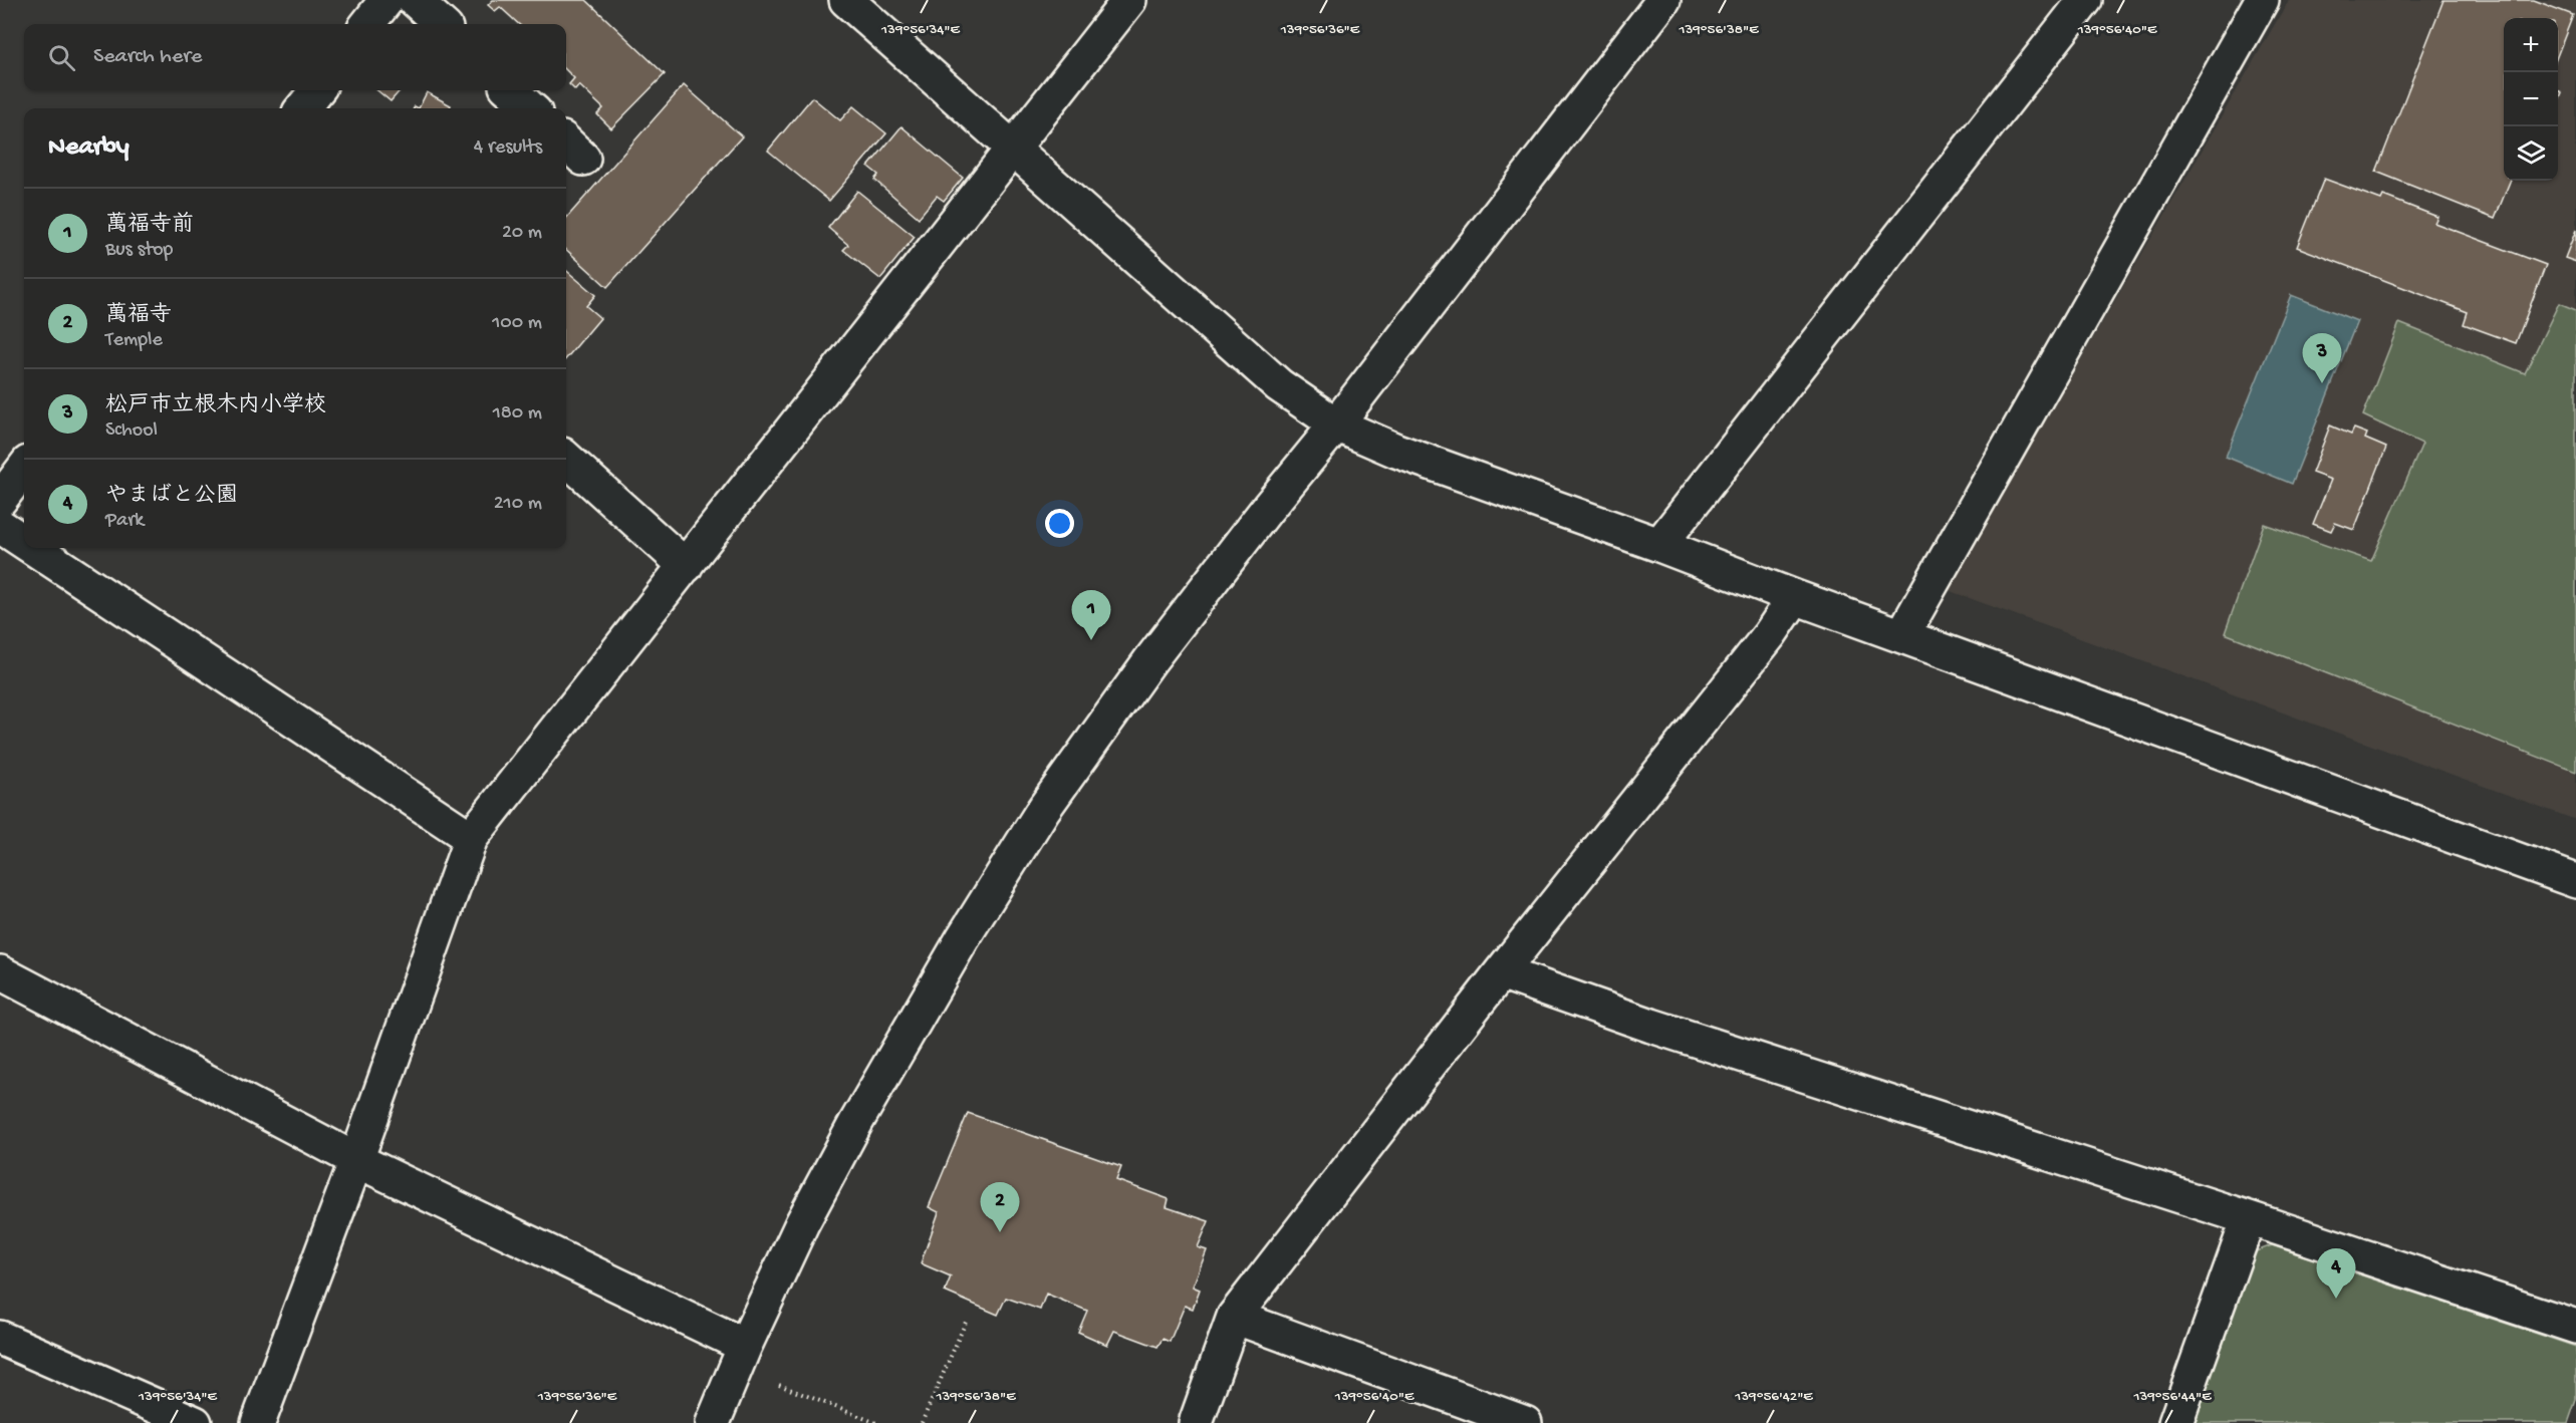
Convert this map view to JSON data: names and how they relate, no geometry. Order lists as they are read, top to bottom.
{
  "page": {
    "map_buttons": ["+", "−"],
    "search": "Search here",
    "heading": ["Nearby", "4 results"],
    "list": [
      {
        "mark": "1",
        "name": "萬福寺前",
        "note": "Bus stop",
        "value": "20 m"
      },
      {
        "mark": "2",
        "name": "萬福寺",
        "note": "Temple",
        "value": "100 m"
      },
      {
        "mark": "3",
        "name": "松戸市立根木内小学校",
        "note": "School",
        "value": "180 m"
      },
      {
        "mark": "4",
        "name": "やまばと公園",
        "note": "Park",
        "value": "210 m"
      }
    ],
    "pins": [
      "3",
      "1",
      "2",
      "4"
    ]
  },
  "coordinates": [
    "139°56'34\"E",
    "139°56'36\"E",
    "139°56'38\"E",
    "139°56'40\"E",
    "139°56'42\"E",
    "139°56'44\"E"
  ]
}
